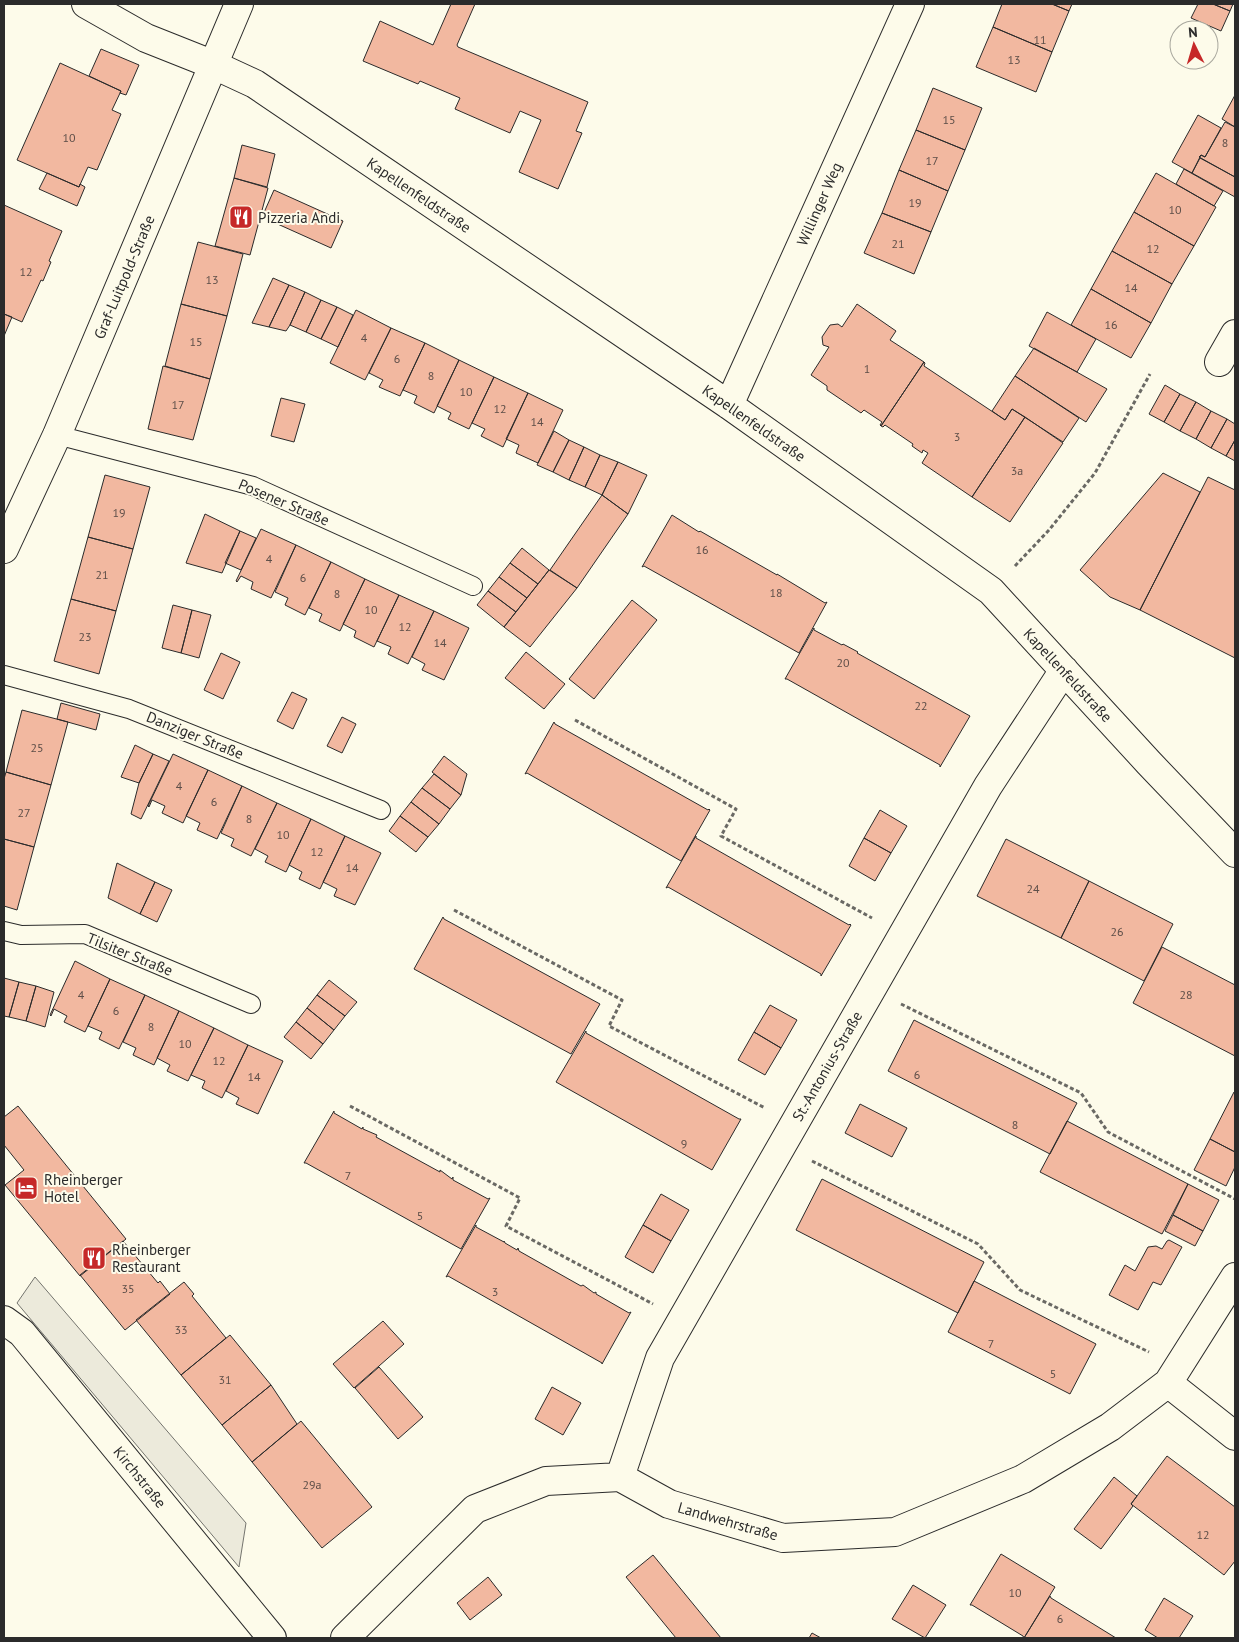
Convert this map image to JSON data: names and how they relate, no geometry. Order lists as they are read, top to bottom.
{
  "streets": {
    "street": [
      "Kapellenfeldstraße",
      "Willinger Weg",
      "Graf-Luitpold-Straße",
      "St.-Antonius-Straße",
      "Kirchstraße",
      "Landwehrstraße"
    ],
    "lane": ["Posener Straße", "Danziger Straße", "Tilsiter Straße"]
  },
  "crossings": [
    ["Kapellenfeldstraße", "Willinger Weg"],
    ["Kapellenfeldstraße", "Graf-Luitpold-Straße"],
    ["Kapellenfeldstraße", "St.-Antonius-Straße"],
    ["Graf-Luitpold-Straße", "Posener Straße"],
    ["St.-Antonius-Straße", "Landwehrstraße"]
  ],
  "places": {
    "restaurant": ["Pizzeria Andi", "Rheinberger Restaurant"],
    "hotel": ["Rheinberger Hotel"]
  },
  "house_numbers": [
    "11",
    "13",
    "15",
    "10",
    "8",
    "17",
    "19",
    "10",
    "21",
    "12",
    "12",
    "13",
    "14",
    "16",
    "4",
    "15",
    "6",
    "1",
    "8",
    "10",
    "17",
    "12",
    "14",
    "3",
    "3a",
    "19",
    "16",
    "4",
    "21",
    "6",
    "18",
    "8",
    "10",
    "12",
    "23",
    "14",
    "20",
    "22",
    "25",
    "4",
    "6",
    "27",
    "8",
    "10",
    "12",
    "14",
    "24",
    "26",
    "4",
    "28",
    "6",
    "8",
    "10",
    "12",
    "6",
    "14",
    "8",
    "9",
    "7",
    "5",
    "35",
    "3",
    "33",
    "7",
    "5",
    "31",
    "29a",
    "12",
    "10",
    "6"
  ],
  "north": "top"
}
